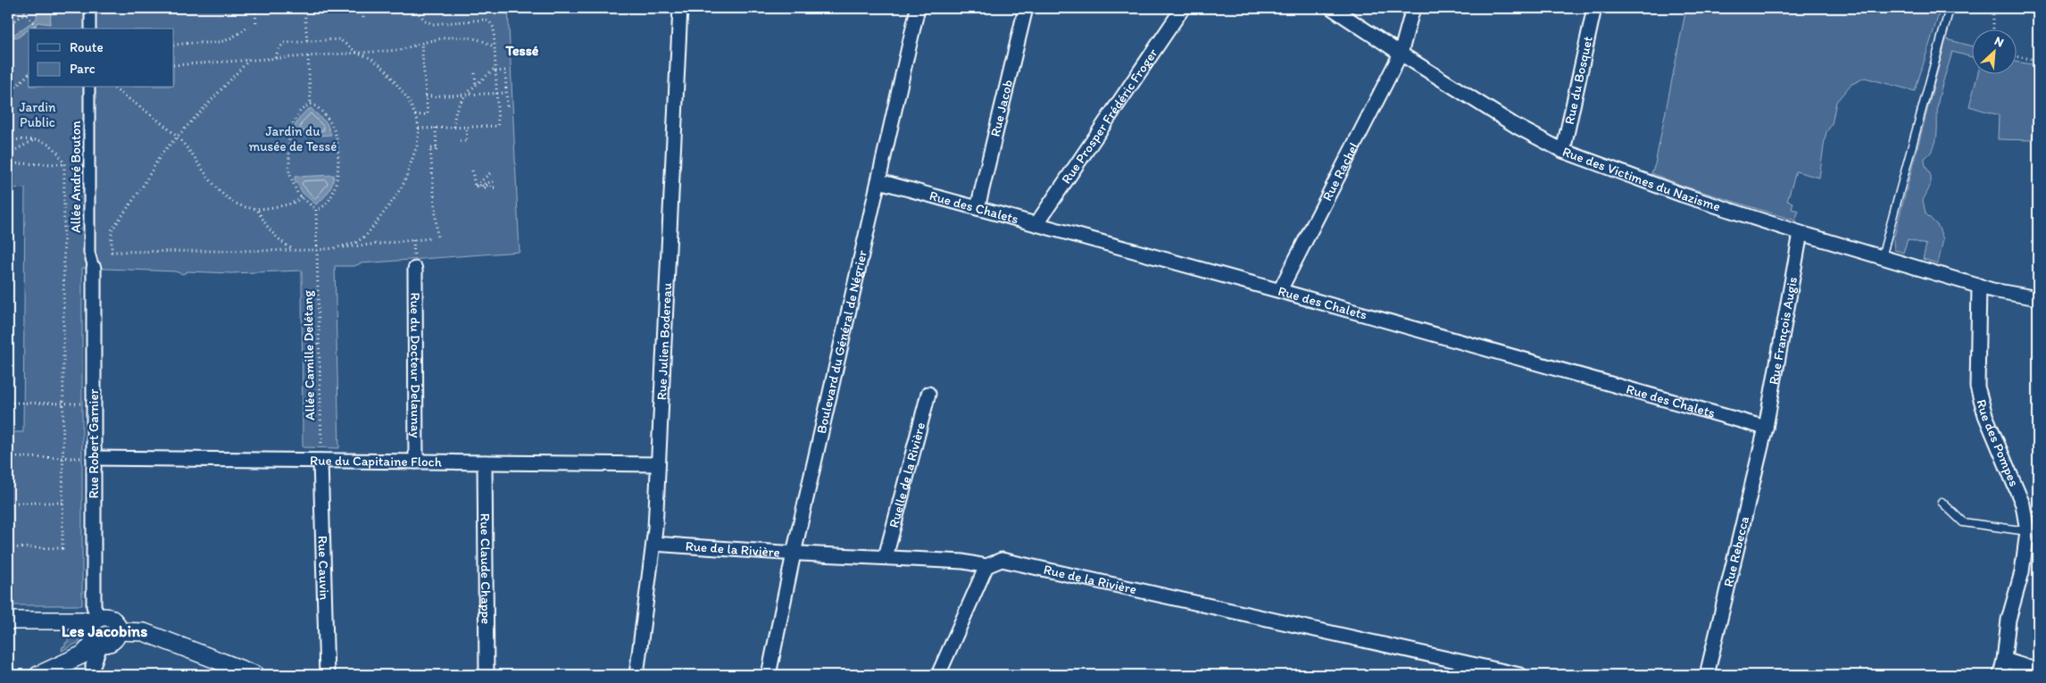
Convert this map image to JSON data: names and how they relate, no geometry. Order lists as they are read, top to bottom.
{
  "streets": {
    "street": [
      "Rue du Bosquet",
      "Rue Jacob",
      "Rue Prosper Frédéric Froger",
      "Rue Rachel",
      "Allée André Bouton",
      "Rue des Victimes du Nazisme",
      "Rue des Chalets",
      "Rue François Augis",
      "Boulevard du Général de Négrier",
      "Rue Julien Bodereau",
      "Rue du Docteur Delaunay",
      "Rue des Pompes",
      "Rue Robert Garnier",
      "Rue du Capitaine Floch",
      "Ruelle de la Rivière",
      "Rue de la Rivière",
      "Rue Rebecca",
      "Rue Cauvin",
      "Rue Claude Chappe"
    ],
    "path": ["Allée Camille Delétang"]
  },
  "crossings": [
    ["Rue du Bosquet", "Rue des Victimes du Nazisme"],
    ["Rue Jacob", "Rue des Chalets"],
    ["Rue Prosper Frédéric Froger", "Rue des Chalets"],
    ["Rue Rachel", "Rue des Victimes du Nazisme"],
    ["Rue Rachel", "Rue des Chalets"],
    ["Allée André Bouton", "Rue Robert Garnier"],
    ["Rue des Victimes du Nazisme", "Rue François Augis"],
    ["Rue des Victimes du Nazisme", "Rue des Pompes"],
    ["Rue des Chalets", "Rue François Augis"],
    ["Rue des Chalets", "Boulevard du Général de Négrier"],
    ["Rue des Chalets", "Rue Rebecca"],
    ["Rue François Augis", "Rue Rebecca"],
    ["Boulevard du Général de Négrier", "Rue de la Rivière"],
    ["Rue Julien Bodereau", "Rue du Capitaine Floch"],
    ["Rue Julien Bodereau", "Rue de la Rivière"],
    ["Allée Camille Delétang", "Rue du Capitaine Floch"],
    ["Allée Camille Delétang", "Rue Cauvin"],
    ["Rue du Docteur Delaunay", "Rue du Capitaine Floch"],
    ["Rue Robert Garnier", "Rue du Capitaine Floch"],
    ["Rue du Capitaine Floch", "Rue Cauvin"],
    ["Rue du Capitaine Floch", "Rue Claude Chappe"],
    ["Ruelle de la Rivière", "Rue de la Rivière"]
  ],
  "districts": ["Tessé", "Les Jacobins"],
  "parks": ["Jardin Public", "Jardin du musée de Tessé"],
  "legend": ["Route", "Parc"],
  "north": "top right"
}
